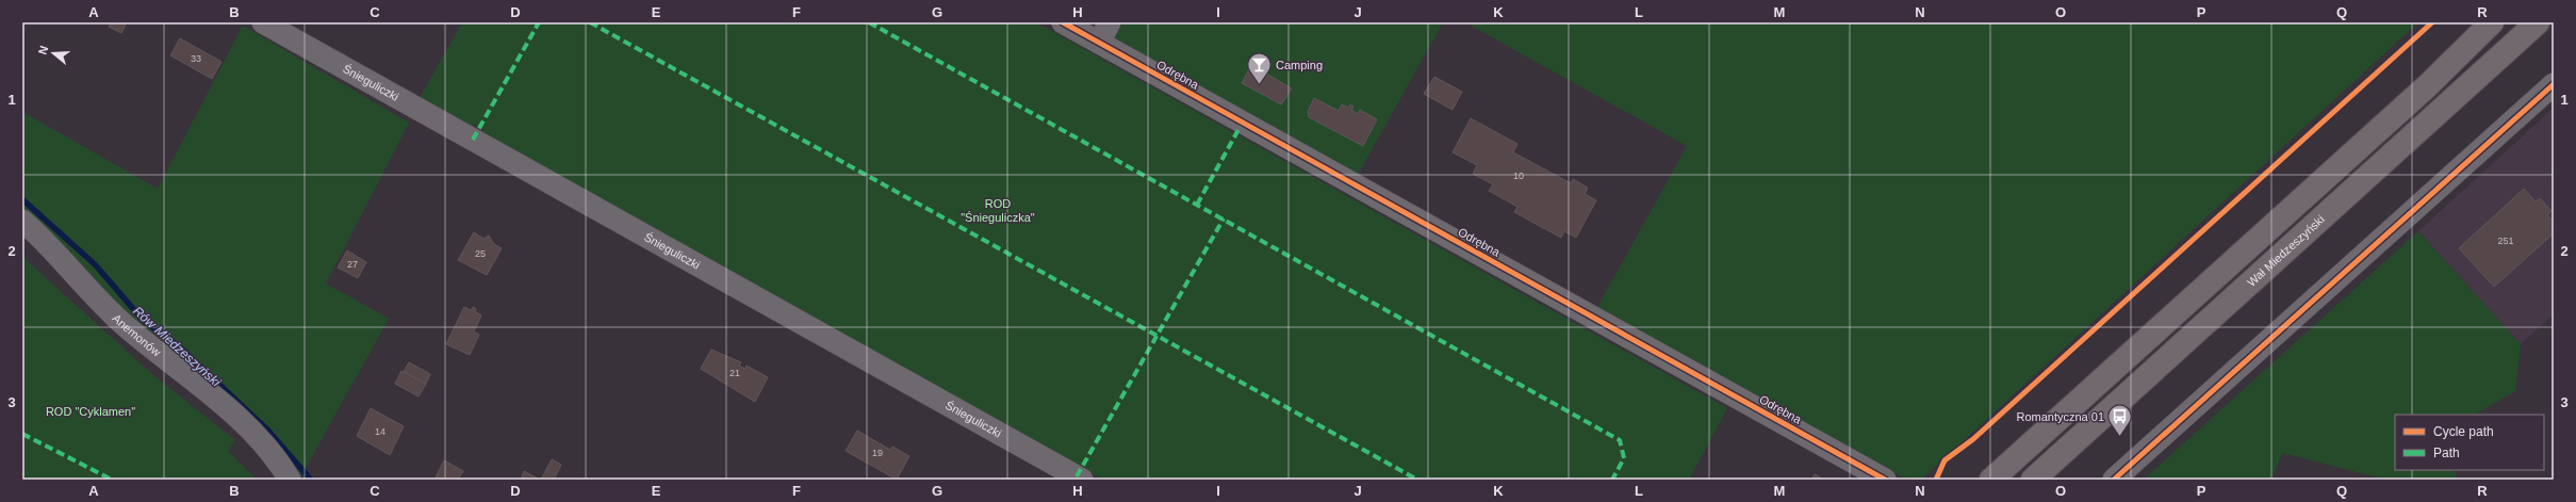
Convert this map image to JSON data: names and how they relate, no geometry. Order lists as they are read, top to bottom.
{
  "streets": {
    "main road": ["Wał Miedzeszyński"],
    "street": ["Odrębna", "Śnieguliczki", "Anemonów"]
  },
  "water": ["Rów Miedzeszyński"],
  "parks": ["ROD \"Śnieguliczka\"", "ROD \"Cyklamen\""],
  "places": {
    "bar": ["Camping"],
    "bus stop": ["Romantyczna 01"]
  },
  "house_numbers": [
    "33",
    "10",
    "251",
    "25",
    "27",
    "21",
    "14",
    "19"
  ],
  "legend": ["Cycle path", "Path"],
  "north": "left",
  "grid": {
    "columns": [
      "A",
      "B",
      "C",
      "D",
      "E",
      "F",
      "G",
      "H",
      "I",
      "J",
      "K",
      "L",
      "M",
      "N",
      "O",
      "P",
      "Q",
      "R"
    ],
    "rows": ["1", "2", "3"]
  }
}
